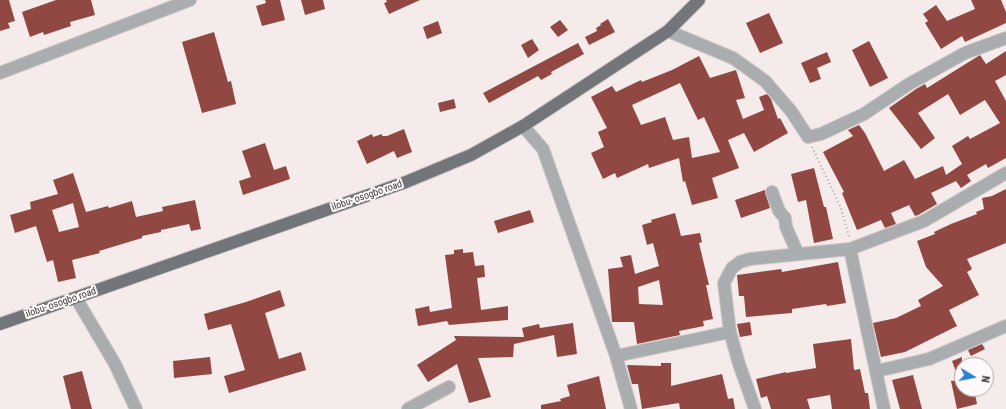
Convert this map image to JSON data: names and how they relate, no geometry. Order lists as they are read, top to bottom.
{
  "streets": {
    "main road": ["ilobu- osogbo road"]
  },
  "north": "right"
}
